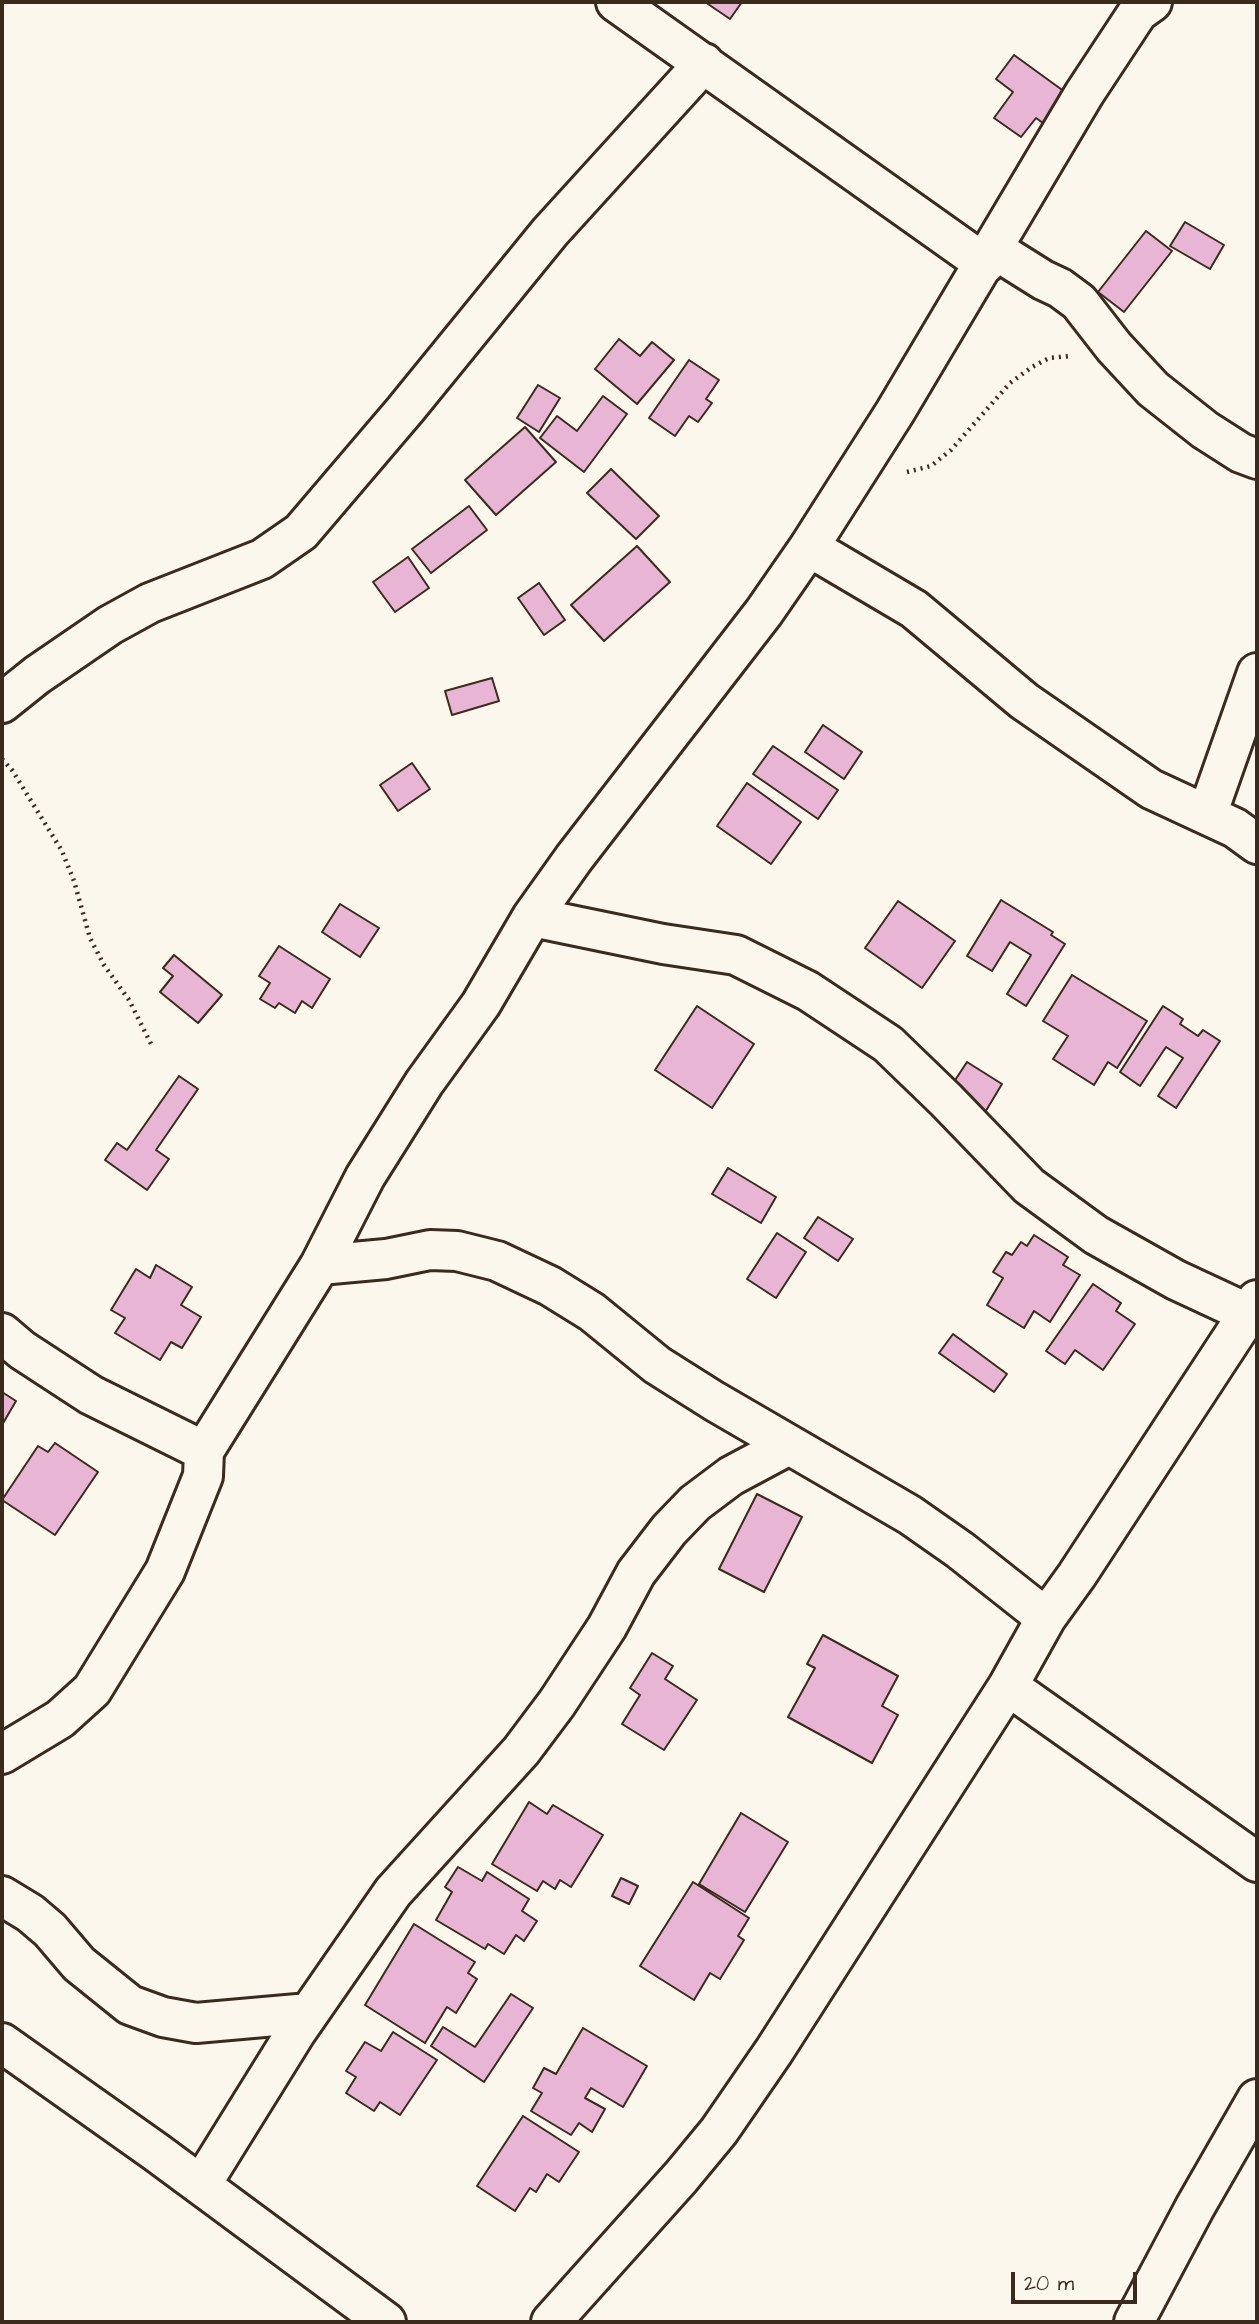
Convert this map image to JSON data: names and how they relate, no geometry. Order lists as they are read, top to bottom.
{
  "scale_bar": "20 m"
}
